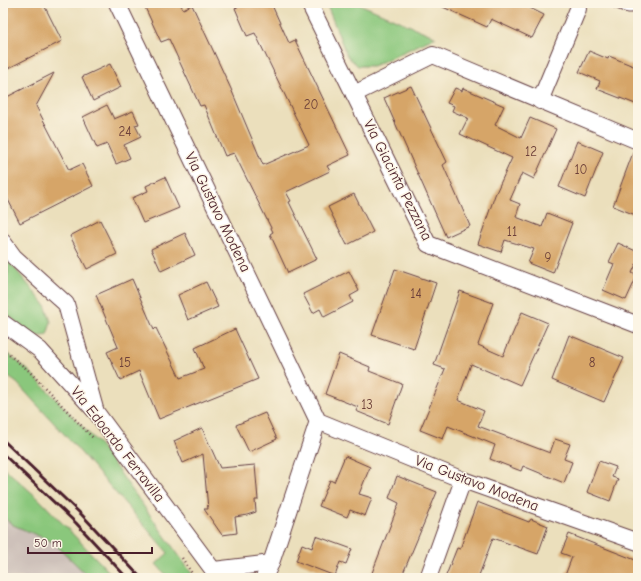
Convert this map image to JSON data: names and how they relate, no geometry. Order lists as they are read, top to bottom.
{
  "streets": {
    "street": ["Via Giacinta Pezzana", "Via Gustavo Modena", "Via Edoardo Ferravilla"]
  },
  "house_numbers": [
    "20",
    "24",
    "12",
    "10",
    "11",
    "9",
    "14",
    "15",
    "8",
    "13"
  ],
  "scale_bar": "50 m"
}
